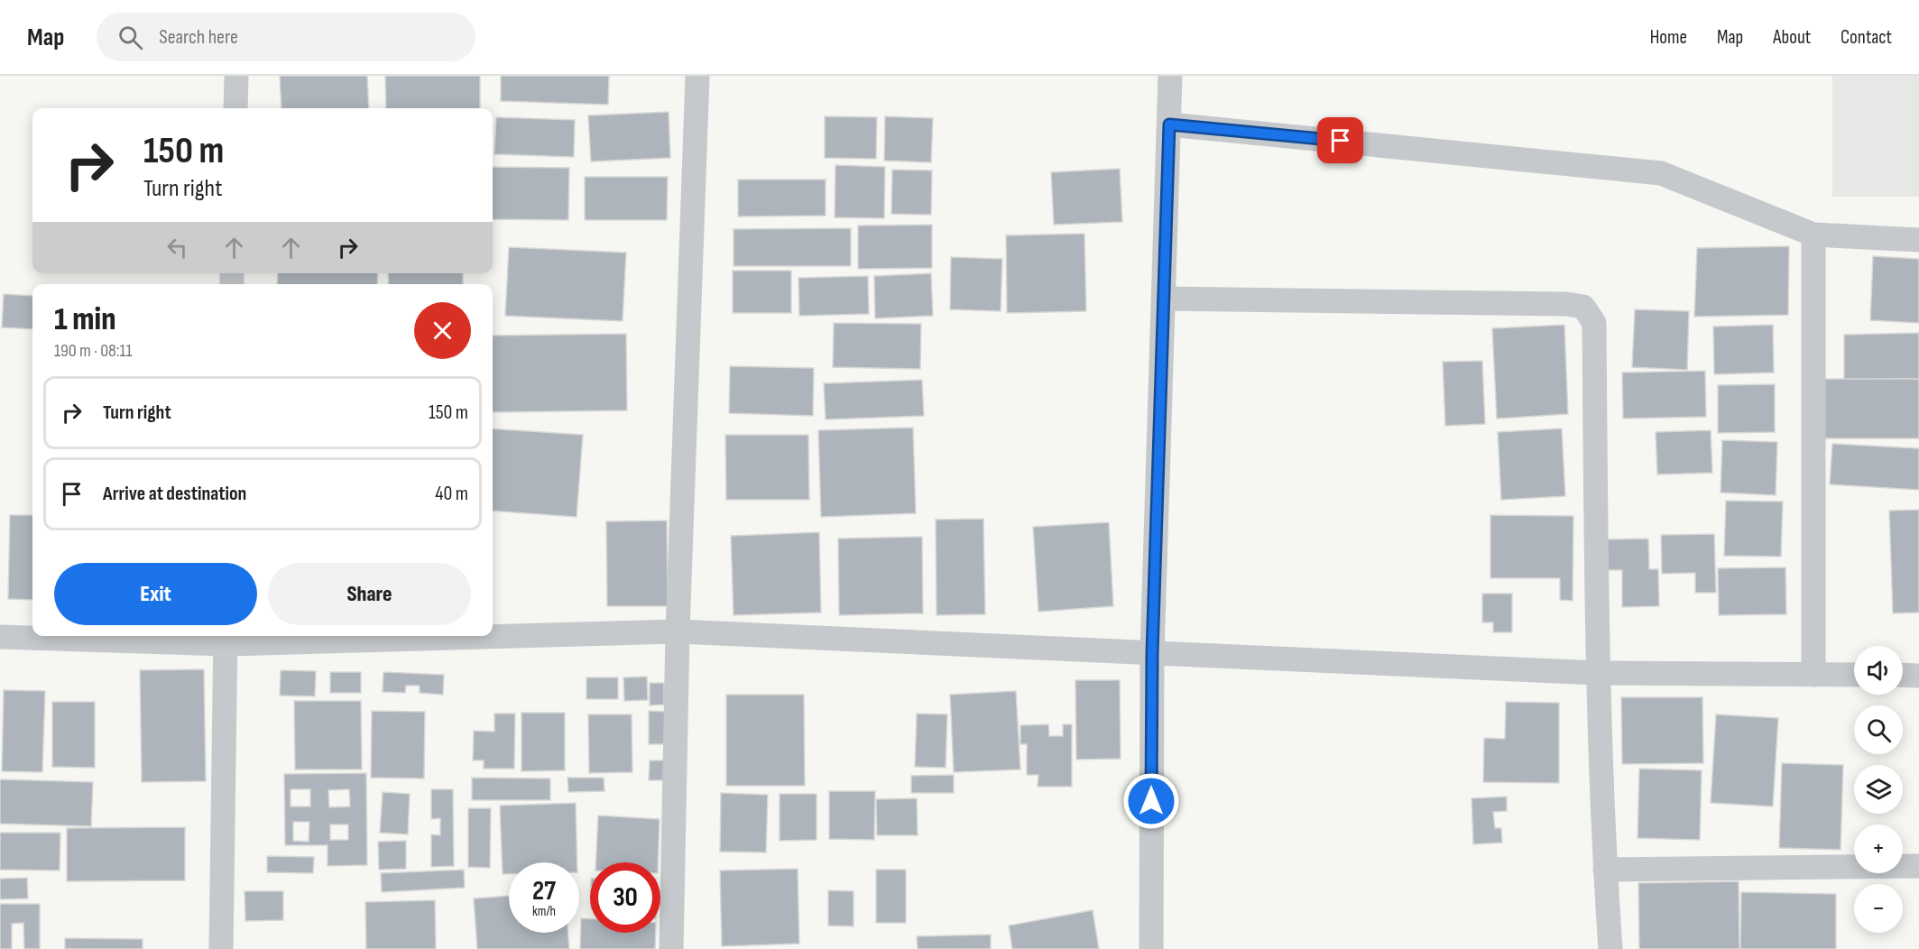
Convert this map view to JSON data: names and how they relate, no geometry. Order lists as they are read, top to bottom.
{
  "page": {
    "header": "Map",
    "search": "Search here",
    "nav": [
      "Home",
      "Map",
      "About",
      "Contact"
    ],
    "turn": ["150 m", "Turn right"],
    "heading": ["1 min", "190 m · 08:11"],
    "list": [
      {
        "name": "Turn right",
        "value": "150 m"
      },
      {
        "name": "Arrive at destination",
        "value": "40 m"
      }
    ],
    "buttons": ["Exit", "Share"],
    "map_buttons": ["+", "−"],
    "speed": "27 km/h",
    "limit": "30"
  }
}
